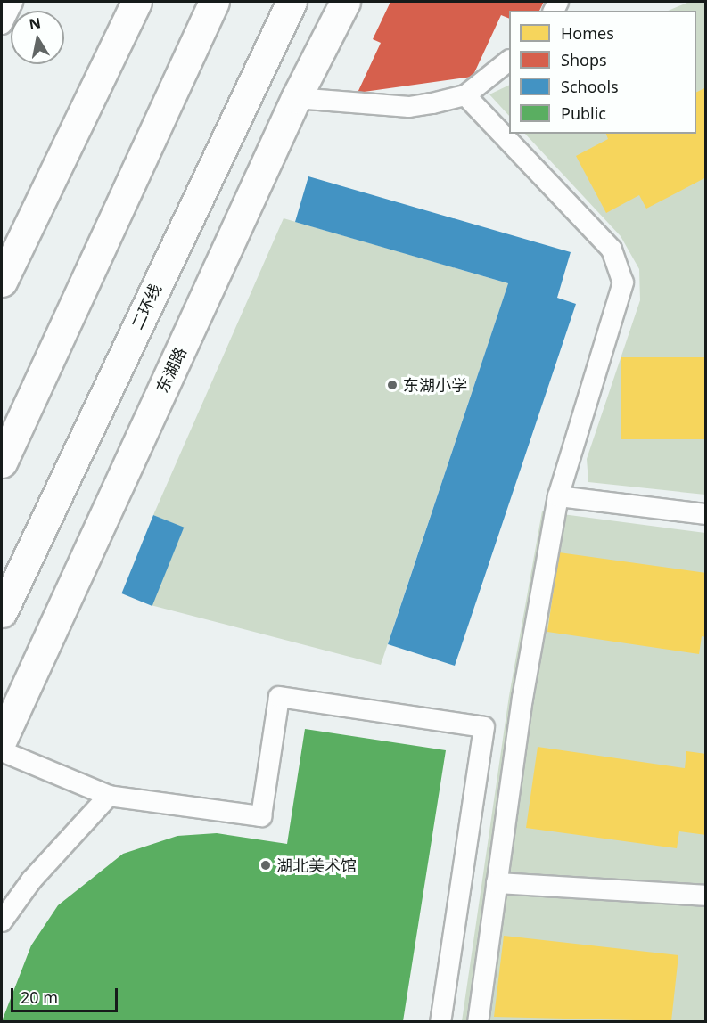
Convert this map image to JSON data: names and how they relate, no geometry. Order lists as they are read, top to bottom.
{
  "streets": {
    "main road": ["二环线", "东湖路"]
  },
  "places": ["东湖小学", "湖北美术馆"],
  "legend": [
    "Homes",
    "Shops",
    "Schools",
    "Public"
  ],
  "scale_bar": "20 m",
  "north": "top"
}
